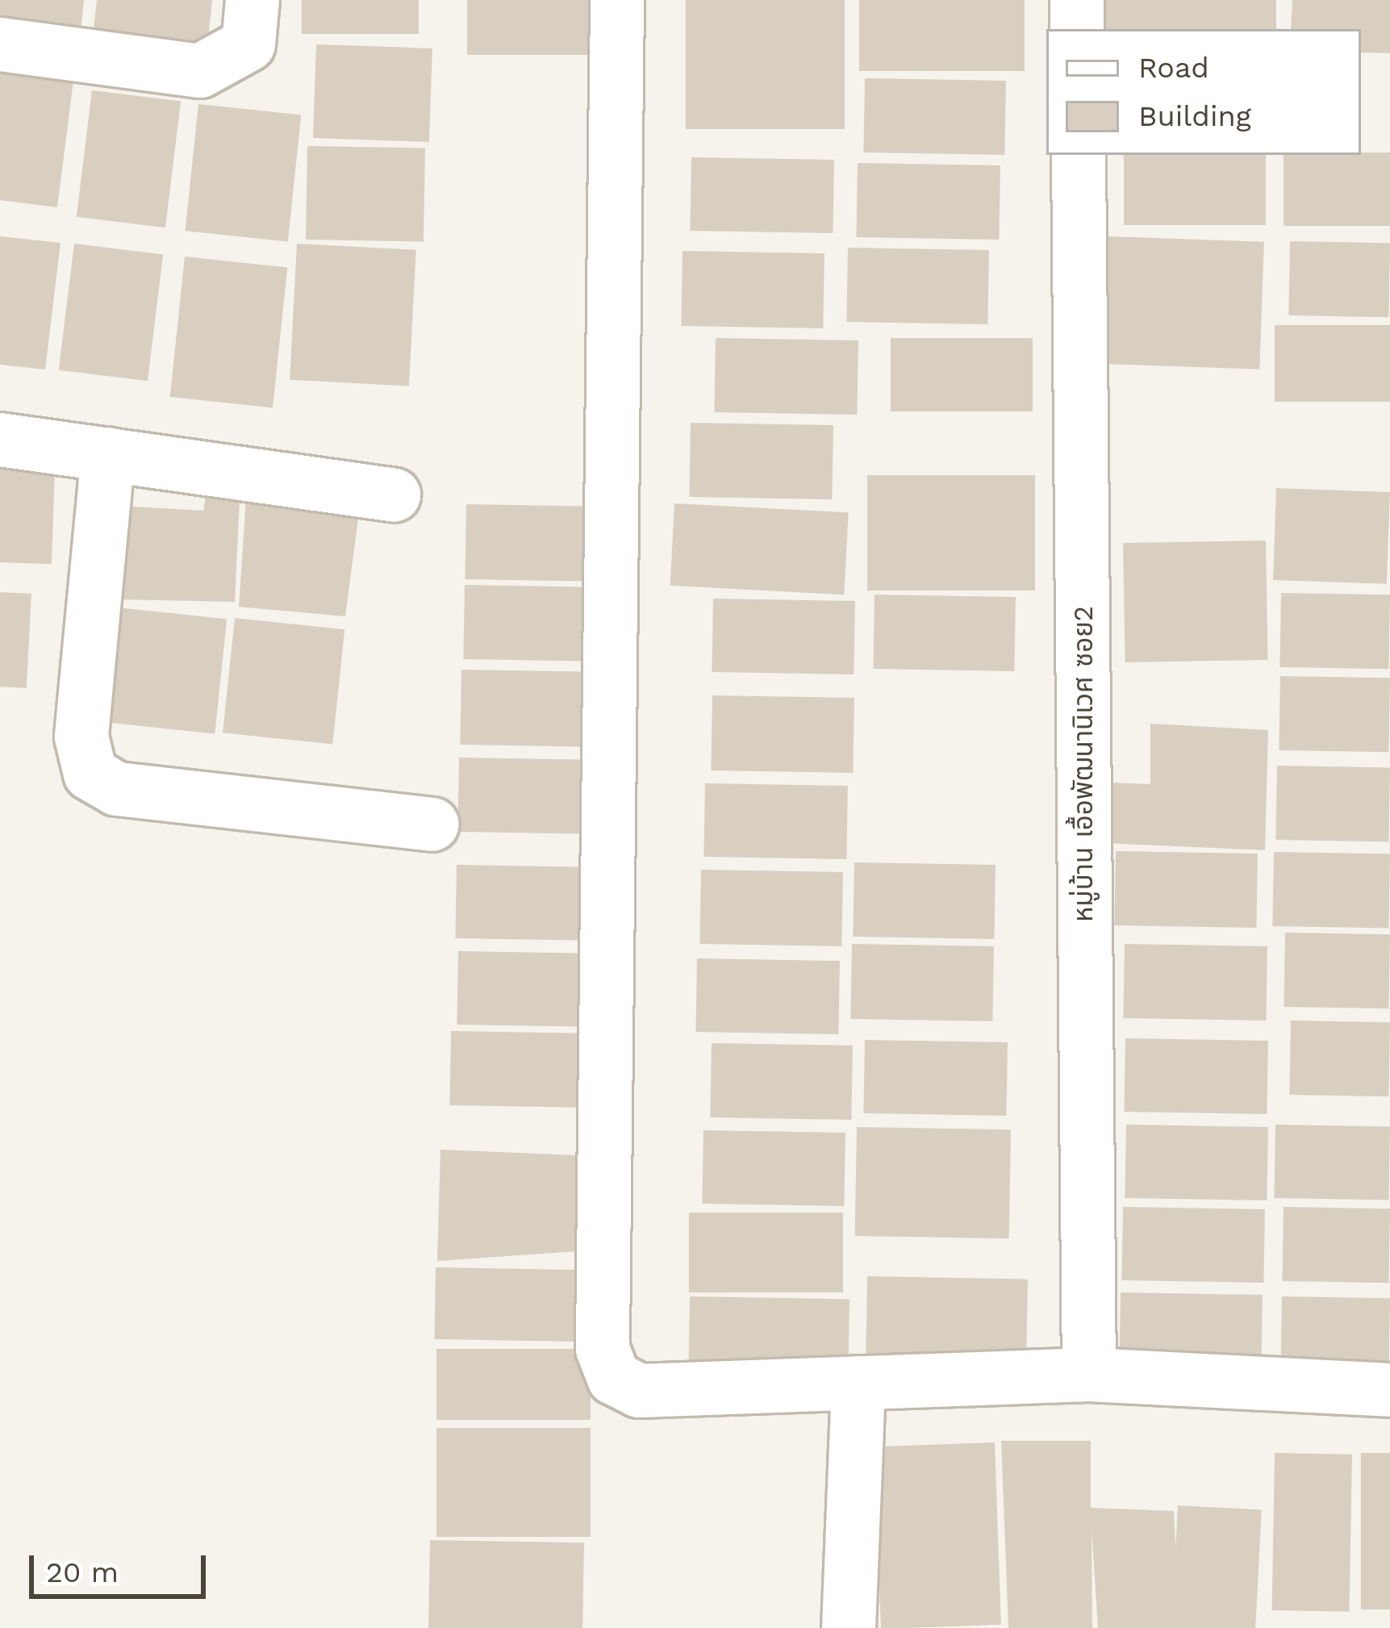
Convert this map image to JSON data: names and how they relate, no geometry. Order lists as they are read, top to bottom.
{
  "streets": {
    "street": ["หมู่บ้าน เอื้อพัฒนานิเวศ ซอย2"]
  },
  "legend": ["Road", "Building"],
  "scale_bar": "20 m"
}
